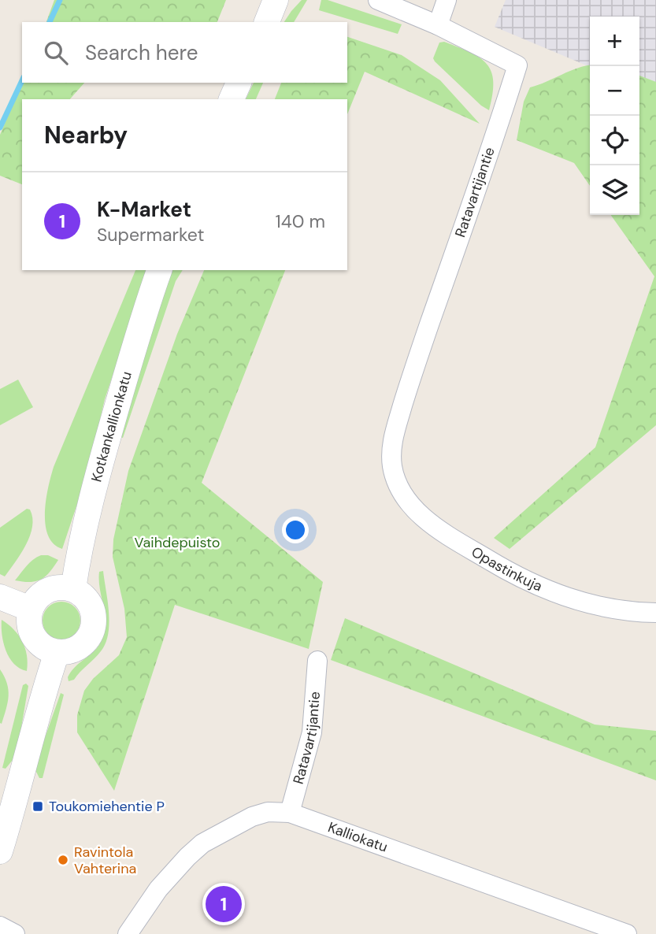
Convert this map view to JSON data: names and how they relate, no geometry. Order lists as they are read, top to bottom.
{
  "streets": {
    "street": [
      "Ratavartijantie",
      "Kotkankallionkatu",
      "Opastinkuja",
      "Kalliokatu"
    ]
  },
  "crossings": [
    ["Ratavartijantie", "Opastinkuja"],
    ["Ratavartijantie", "Kalliokatu"]
  ],
  "parks": ["Vaihdepuisto"],
  "places": {
    "transit": ["Toukomiehentie P"],
    "other": ["Ravintola Vahterina"]
  },
  "page": {
    "map_buttons": ["+", "−"],
    "search": "Search here",
    "heading": "Nearby",
    "list": [
      {
        "mark": "1",
        "name": "K-Market",
        "note": "Supermarket",
        "value": "140 m"
      }
    ],
    "pins": "1"
  }
}
